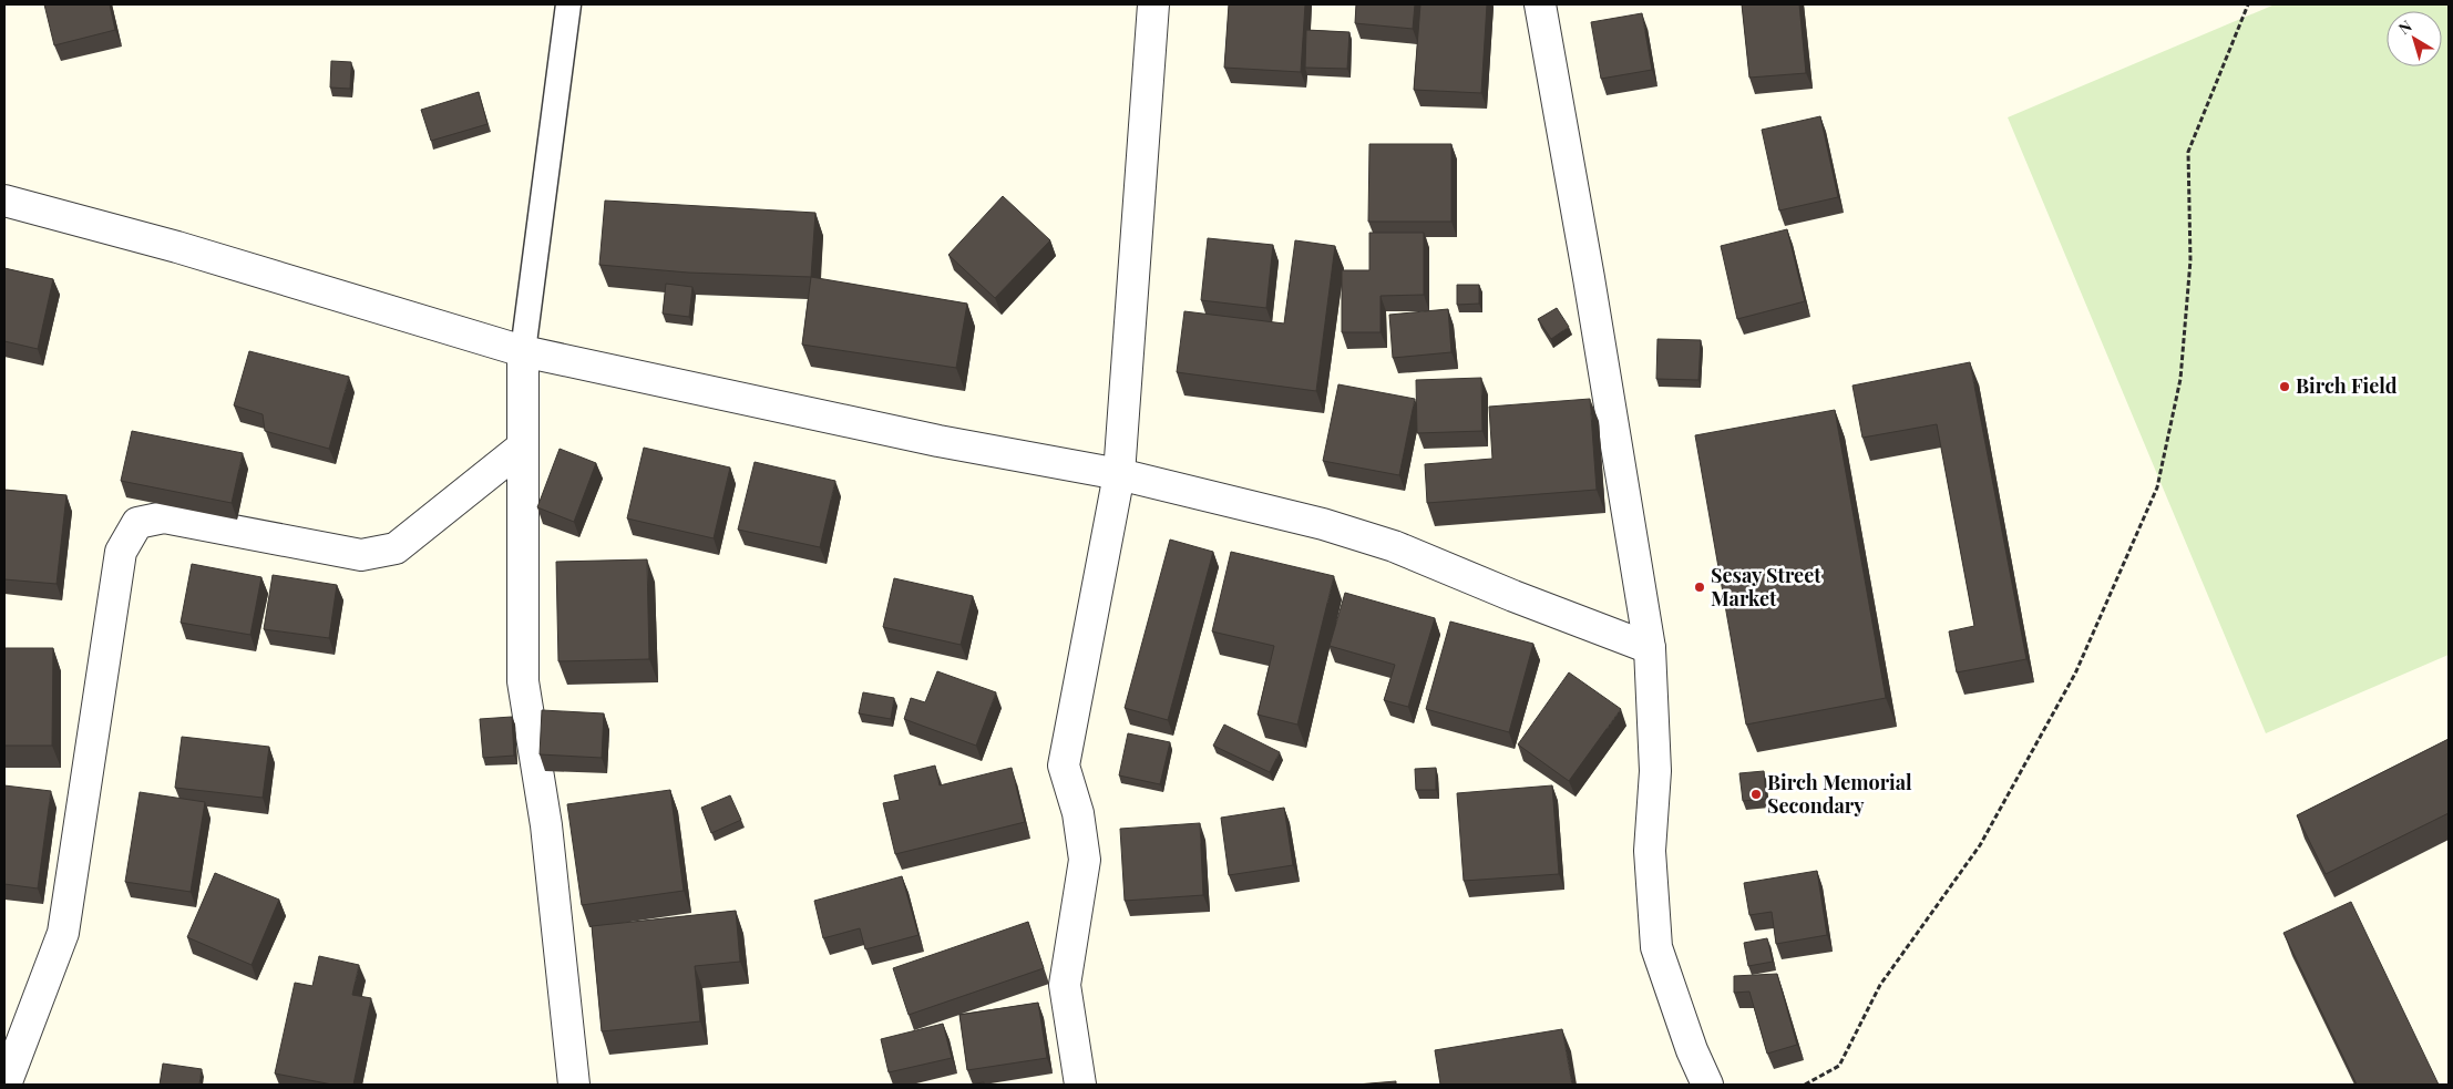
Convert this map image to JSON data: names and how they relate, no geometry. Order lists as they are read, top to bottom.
{
  "places": ["Birch Field", "Sesay Street Market", "Birch Memorial Secondary"],
  "north": "top left"
}
